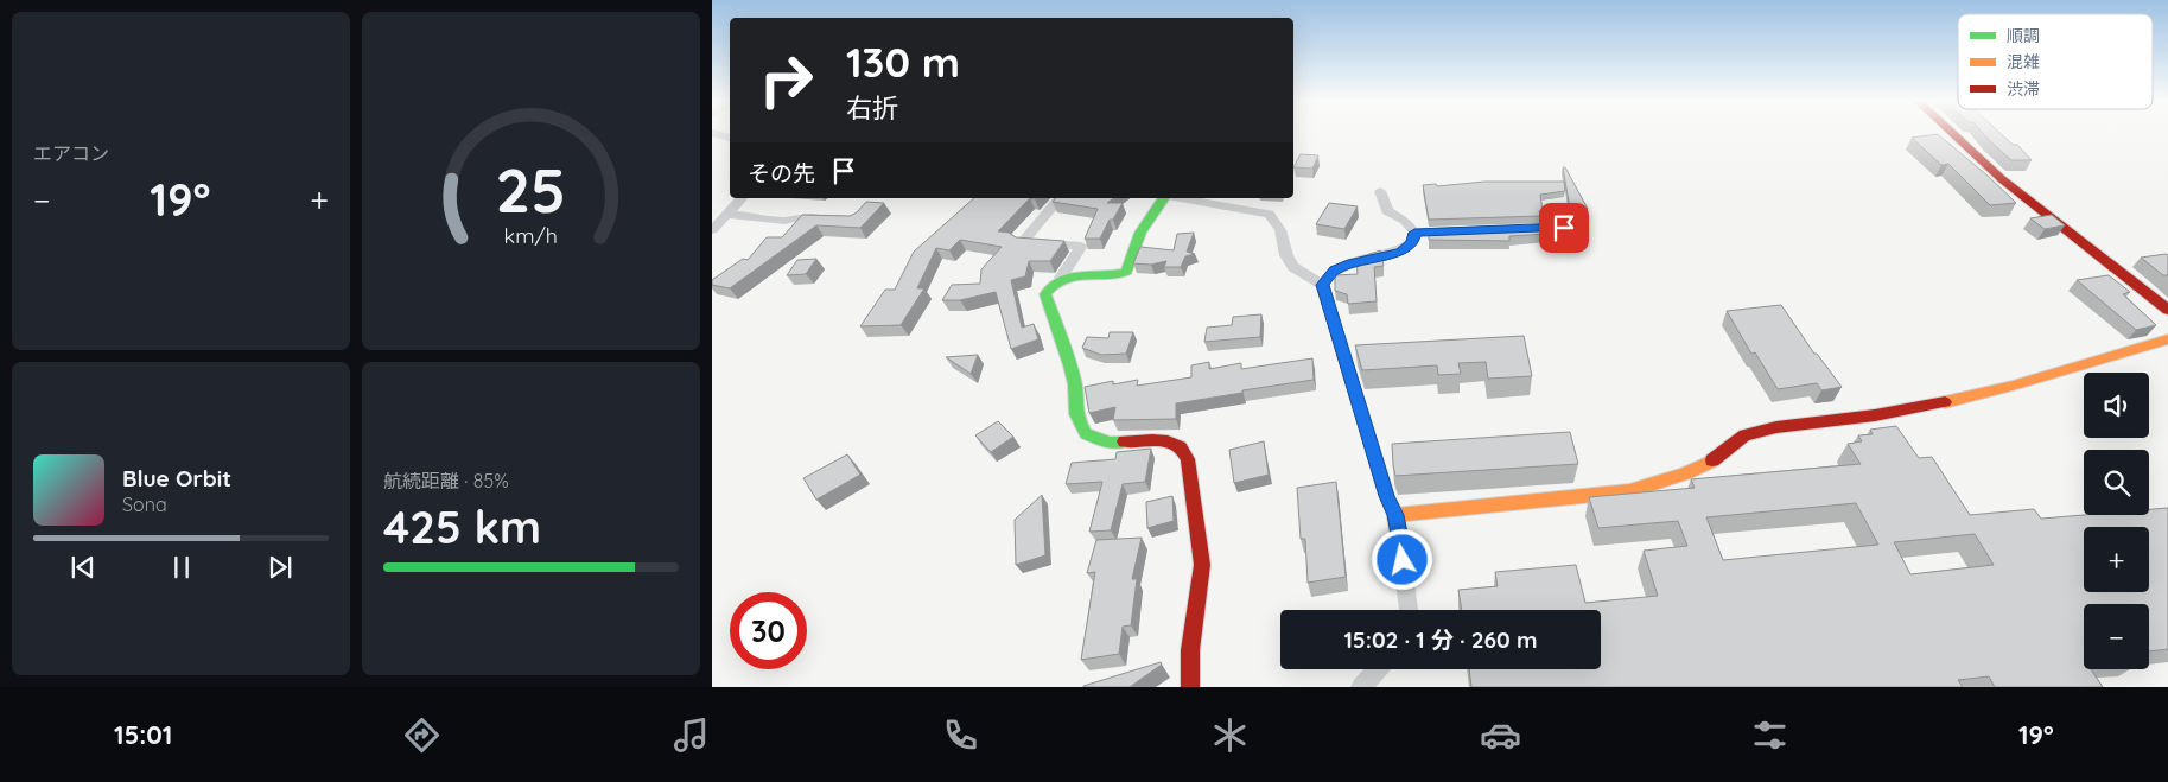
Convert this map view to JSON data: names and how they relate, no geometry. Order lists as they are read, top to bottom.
{
  "legend": ["順調", "混雑", "渋滞"],
  "page": {
    "tile": [
      "エアコン",
      ["航続距離 · 85%", "425 km"]
    ],
    "turn": ["130 m", "右折"],
    "then": "その先",
    "heat": ["−", "19°", "+"],
    "map_buttons": ["+", "−"],
    "song": ["Blue Orbit", "Sona"],
    "limit": "30",
    "trip": "15:02 · 1 分 · 260 m",
    "tabs": ["15:01", "19°"],
    "gauge": ["25", "km/h"]
  }
}
